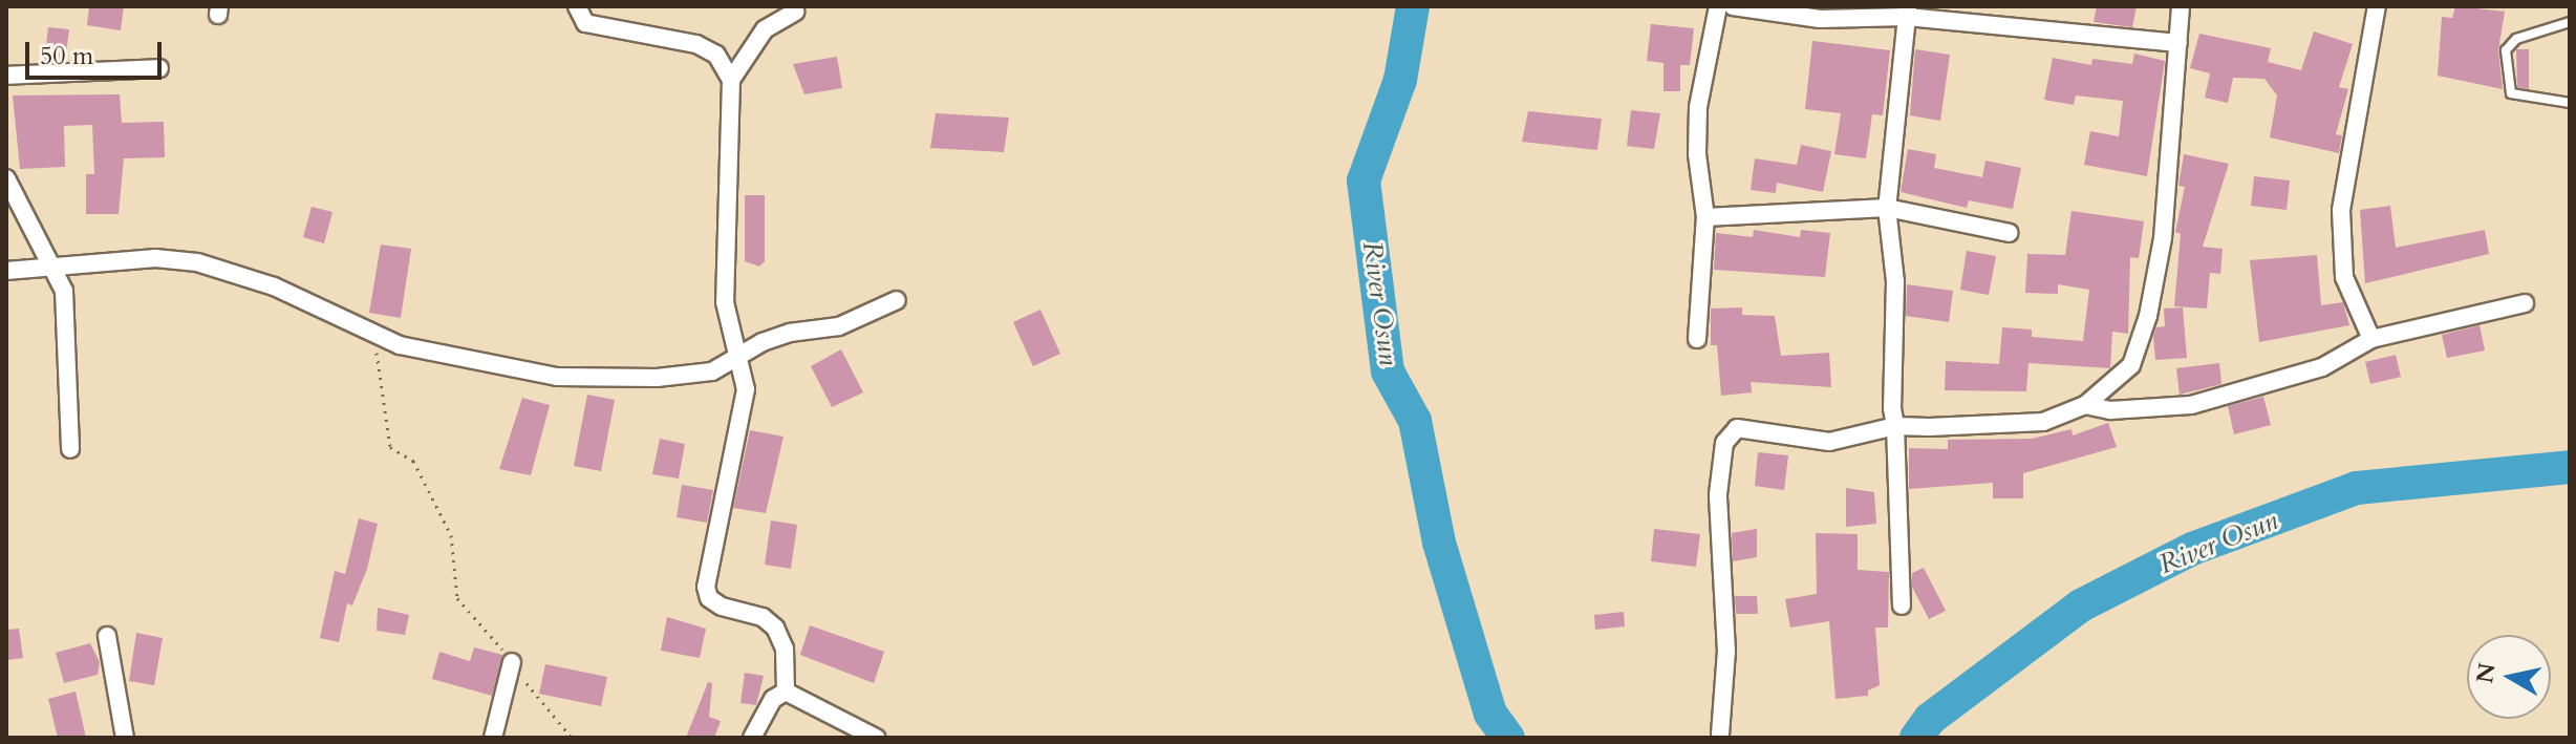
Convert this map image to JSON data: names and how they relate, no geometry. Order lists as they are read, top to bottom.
{
  "water": ["River Osun"],
  "scale_bar": "50 m",
  "north": "left"
}
